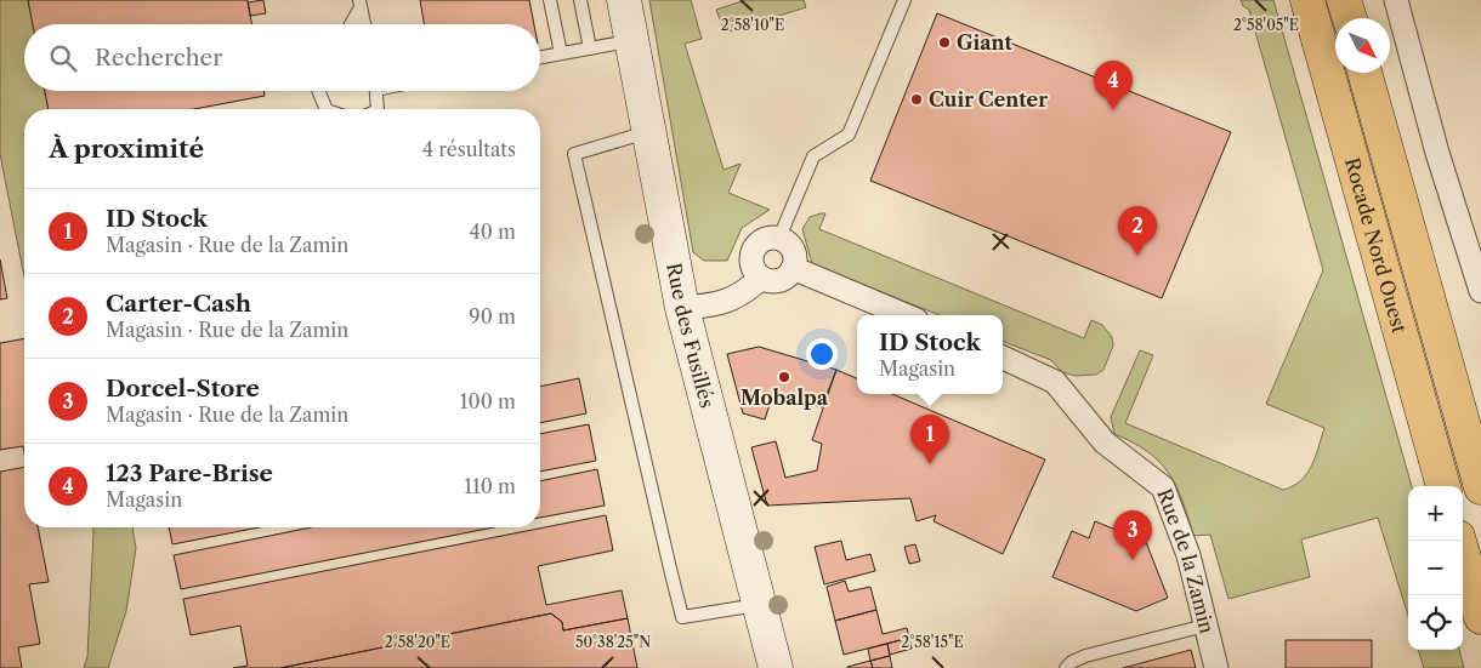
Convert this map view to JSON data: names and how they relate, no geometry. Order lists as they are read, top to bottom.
{
  "streets": {
    "highway": ["Rocade Nord Ouest"],
    "main road": ["Rue des Fusillés"],
    "street": ["Rue de la Zamin"]
  },
  "places": ["Giant", "Cuir Center", "Mobalpa"],
  "north": "bottom right",
  "page": {
    "search": "Rechercher",
    "pins": [
      "4",
      "2",
      "1",
      "3"
    ],
    "heading": ["À proximité", "4 résultats"],
    "list": [
      {
        "mark": "1",
        "name": "ID Stock",
        "note": "Magasin · Rue de la Zamin",
        "value": "40 m"
      },
      {
        "mark": "2",
        "name": "Carter-Cash",
        "note": "Magasin · Rue de la Zamin",
        "value": "90 m"
      },
      {
        "mark": "3",
        "name": "Dorcel-Store",
        "note": "Magasin · Rue de la Zamin",
        "value": "100 m"
      },
      {
        "mark": "4",
        "name": "123 Pare-Brise",
        "note": "Magasin",
        "value": "110 m"
      }
    ],
    "popup": ["ID Stock", "Magasin"],
    "map_buttons": ["+", "−"]
  },
  "coordinates": [
    "2°58'10\"E",
    "2°58'05\"E",
    "50°38'25\"N",
    "2°58'20\"E",
    "2°58'15\"E"
  ]
}
